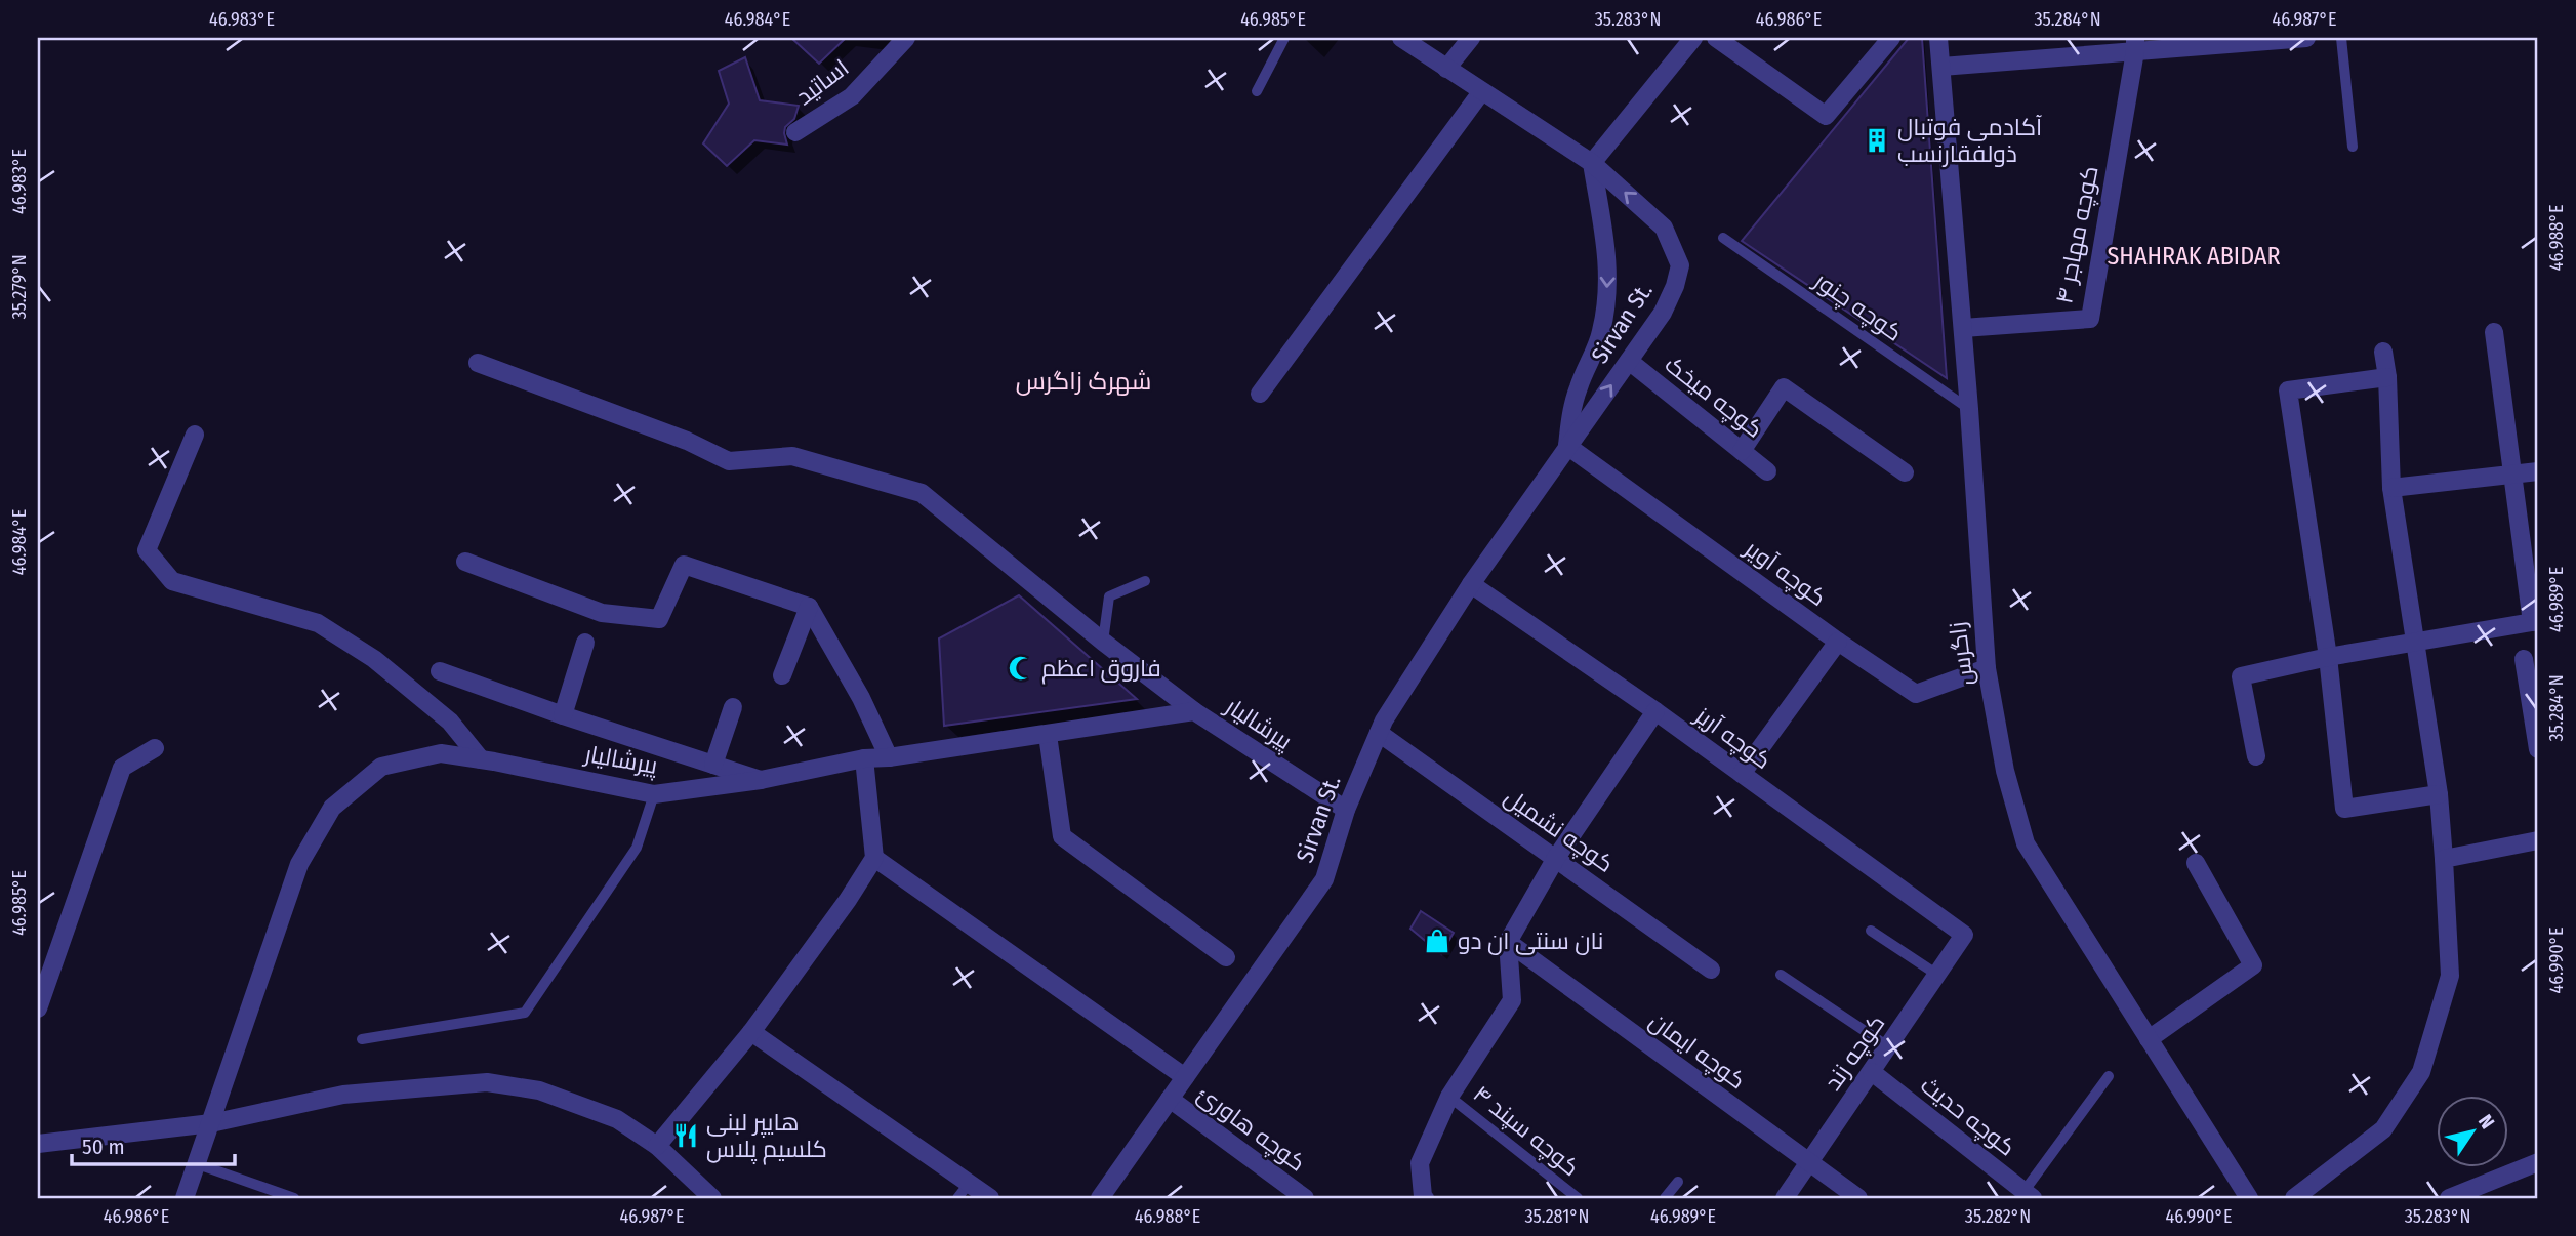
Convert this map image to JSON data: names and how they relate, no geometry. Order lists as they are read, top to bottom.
{
  "streets": {
    "street": [
      "اساتید",
      "کوچه مهاجر ۴",
      "Sirvan St.",
      "کوچه میخک",
      "کوچه آویر",
      "زاگرس",
      "پیرشالیار",
      "کوچه آریز",
      "کوچه نشمیل",
      "کوچه ایمان",
      "کوچه زند",
      "کوچه حدیث",
      "کوچه هاورئ"
    ],
    "lane": ["کوچه چنور", "کوچه سپند ۴"]
  },
  "crossings": [
    ["کوچه مهاجر ۴", "زاگرس"],
    ["کوچه چنور", "زاگرس"],
    ["Sirvan St.", "کوچه میخک"],
    ["Sirvan St.", "کوچه آویر"],
    ["Sirvan St.", "پیرشالیار"],
    ["Sirvan St.", "کوچه آریز"],
    ["Sirvan St.", "کوچه نشمیل"],
    ["Sirvan St.", "کوچه هاورئ"],
    ["کوچه آویر", "زاگرس"],
    ["کوچه آریز", "کوچه زند"],
    ["کوچه ایمان", "کوچه زند"],
    ["کوچه زند", "کوچه حدیث"]
  ],
  "districts": ["SHAHRAK ABIDAR", "شهرک زاگرس"],
  "places": {
    "building": ["آکادمی فوتبال ذولفقارنسب"],
    "mosque": ["فاروق اعظم"],
    "shop": ["نان سنتی ان دو"],
    "restaurant": ["هایپر لبنی کلسیم پلاس"]
  },
  "scale_bar": "50 m",
  "north": "top right",
  "coordinates": [
    "46.983°E",
    "46.984°E",
    "46.985°E",
    "35.283°N",
    "46.986°E",
    "35.284°N",
    "46.987°E",
    "46.988°E",
    "35.279°N",
    "46.989°E",
    "46.990°E",
    "35.281°N",
    "35.282°N"
  ]
}
